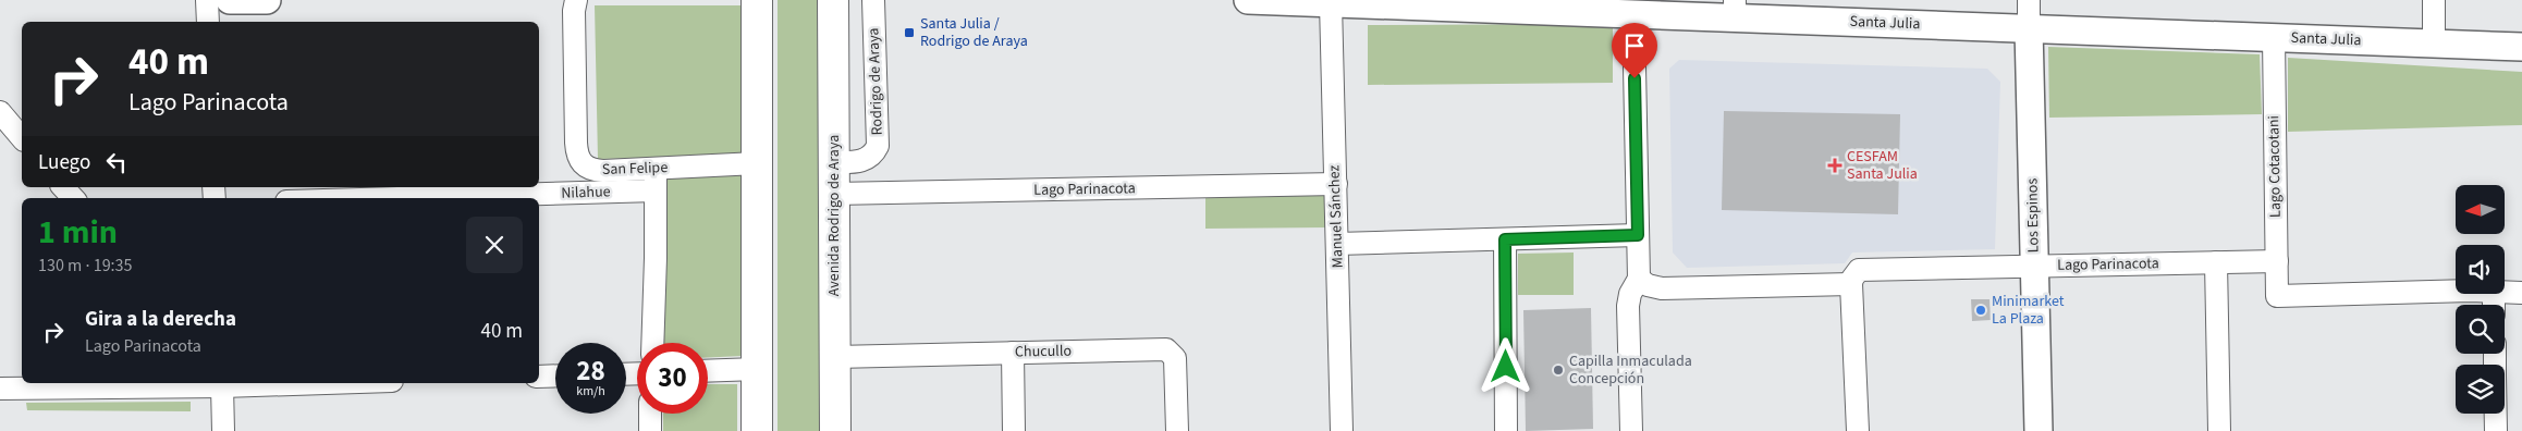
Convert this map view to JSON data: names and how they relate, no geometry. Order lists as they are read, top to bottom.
{
  "streets": {
    "main road": ["Avenida Rodrigo de Araya"],
    "street": [
      "Santa Julia",
      "Rodrigo de Araya",
      "Lago Cotacotani",
      "San Felipe",
      "Lago Parinacota",
      "Nilahue",
      "Los Espinos",
      "Manuel Sánchez",
      "Chucullo"
    ]
  },
  "crossings": [
    ["Santa Julia", "Lago Cotacotani"],
    ["Santa Julia", "Los Espinos"],
    ["Santa Julia", "Manuel Sánchez"],
    ["Rodrigo de Araya", "Avenida Rodrigo de Araya"],
    ["Lago Cotacotani", "Lago Parinacota"],
    ["Lago Parinacota", "Avenida Rodrigo de Araya"],
    ["Lago Parinacota", "Los Espinos"],
    ["Lago Parinacota", "Manuel Sánchez"],
    ["Avenida Rodrigo de Araya", "Chucullo"]
  ],
  "places": {
    "transit": ["Santa Julia / Rodrigo de Araya"],
    "health": ["CESFAM Santa Julia"],
    "other": ["Minimarket La Plaza", "Capilla Inmaculada Concepción"]
  },
  "north": "left",
  "page": {
    "turn": ["40 m", "Lago Parinacota"],
    "then": "Luego",
    "heading": ["1 min", "130 m · 19:35"],
    "list": [
      {
        "name": "Gira a la derecha",
        "note": "Lago Parinacota",
        "value": "40 m"
      }
    ],
    "speed": "28 km/h",
    "limit": "30"
  }
}
